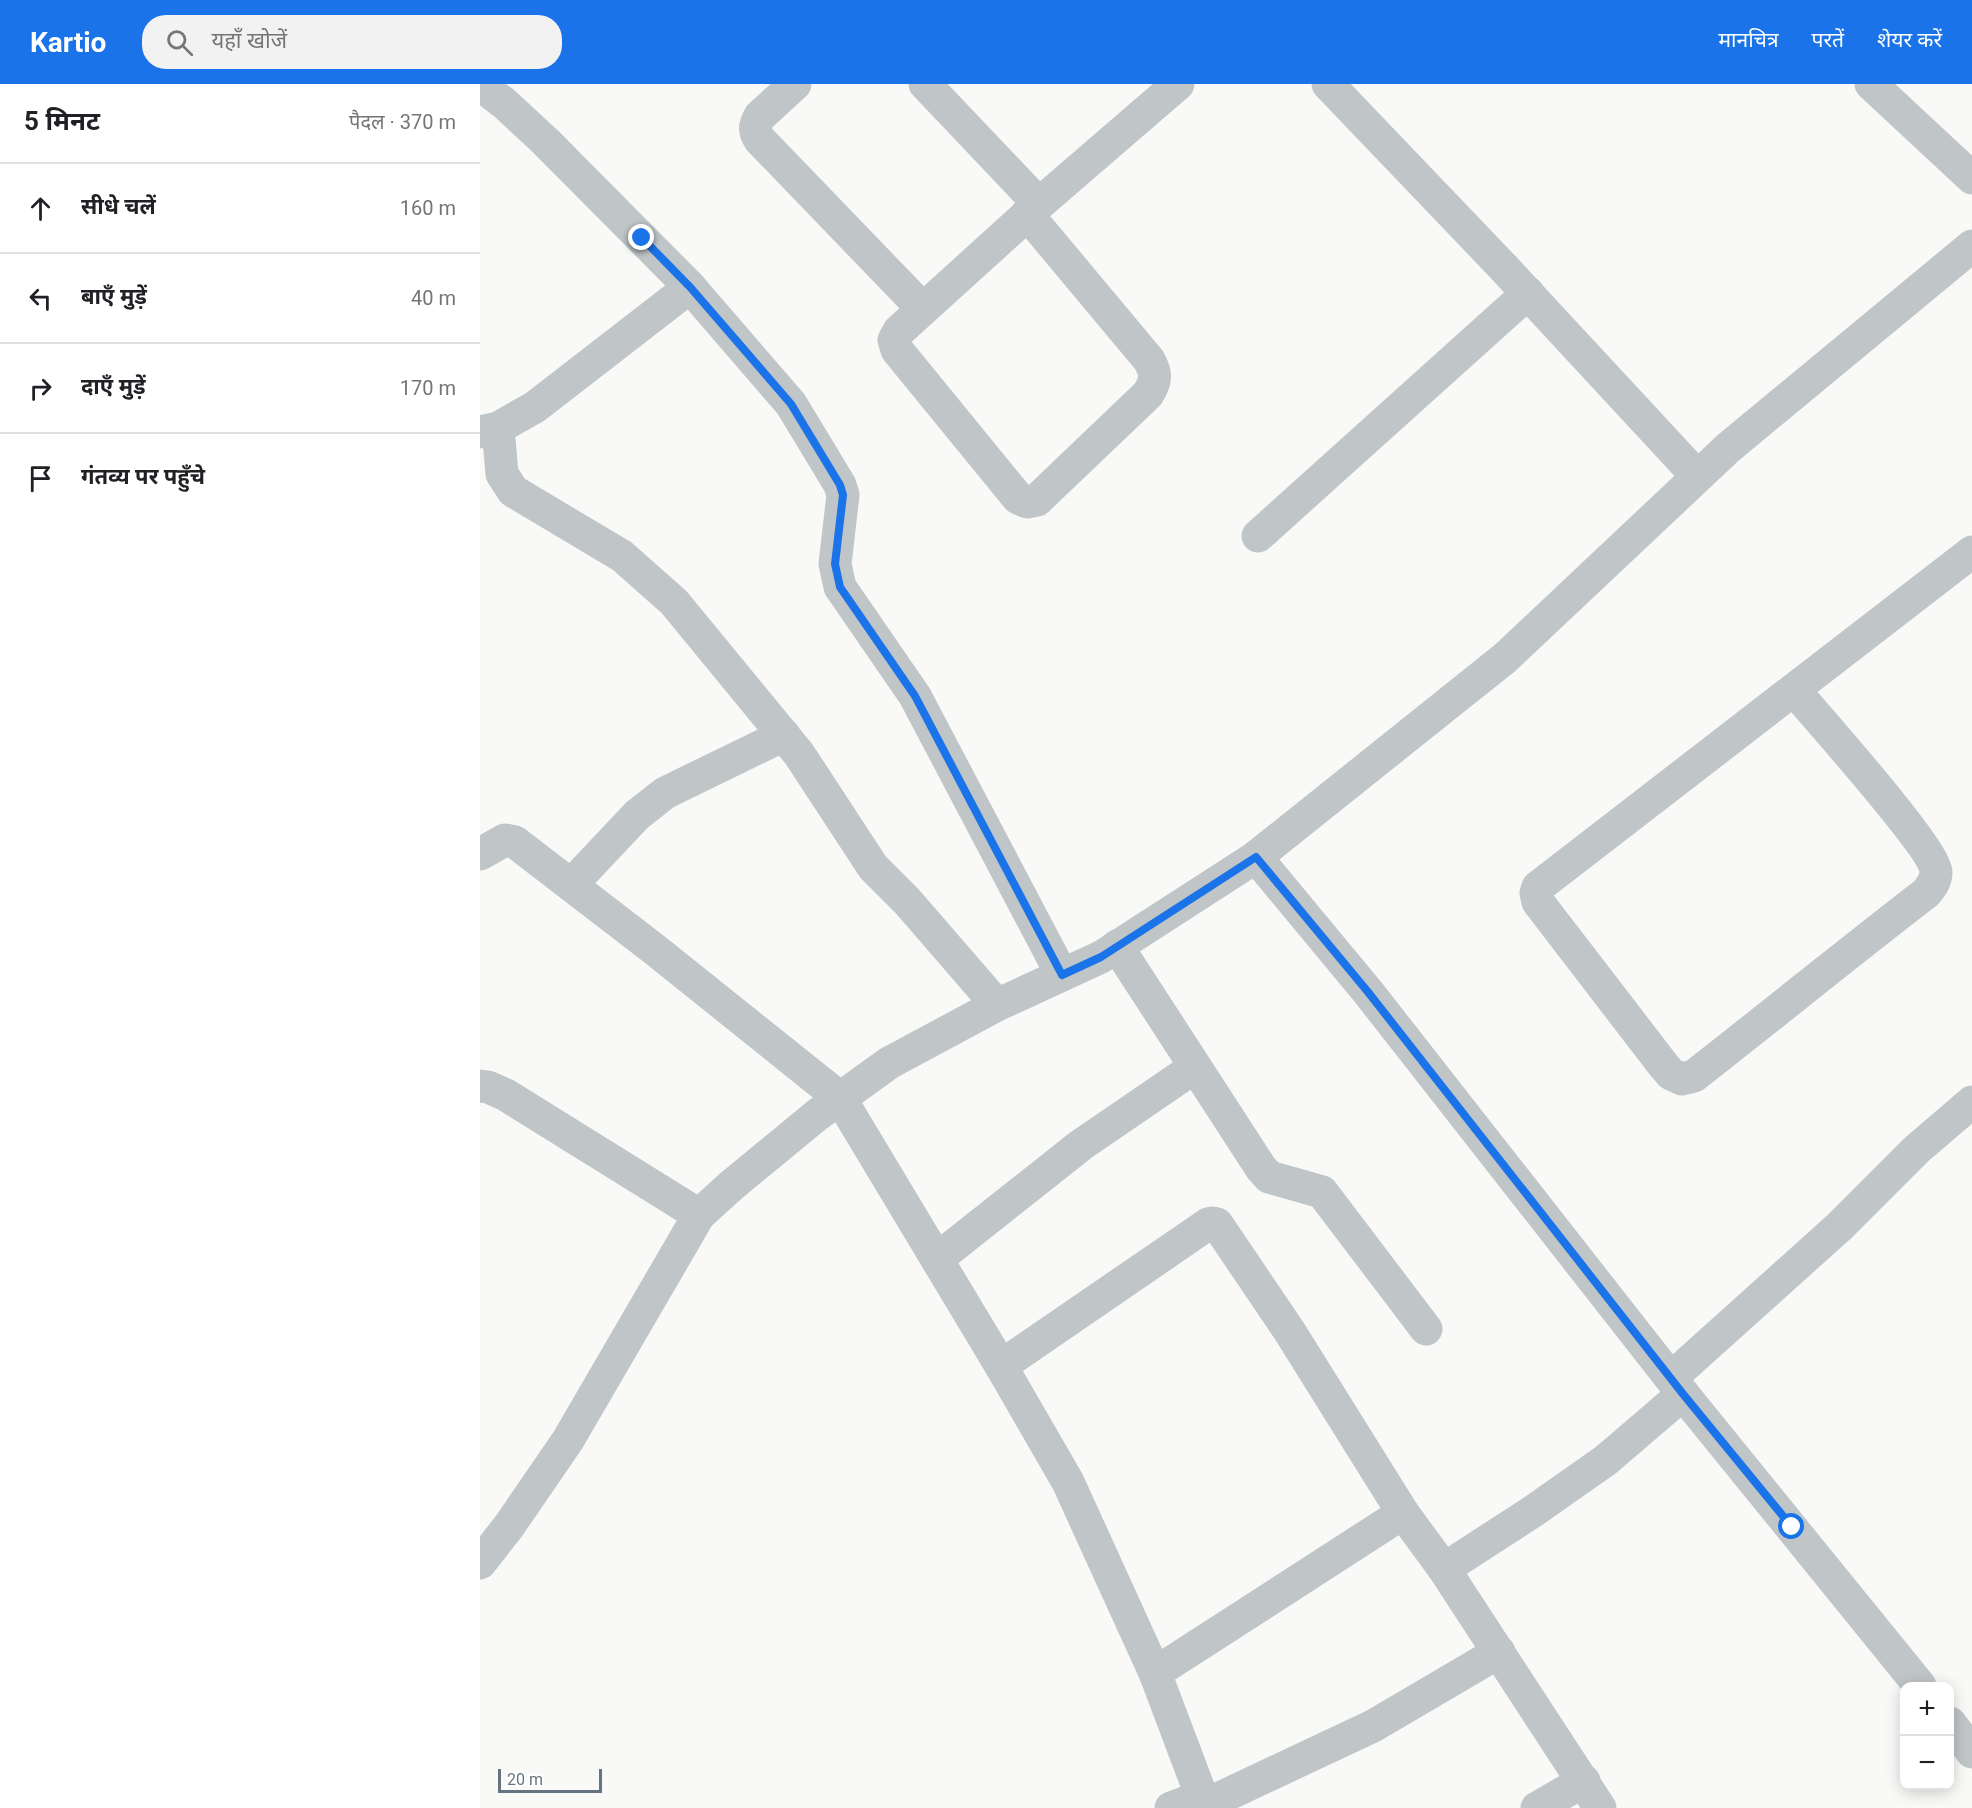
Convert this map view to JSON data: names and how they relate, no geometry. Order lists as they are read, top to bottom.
{
  "scale_bar": "20 m",
  "page": {
    "header": "Kartio",
    "search": "यहाँ खोजें",
    "nav": ["मानचित्र", "परतें", "शेयर करें"],
    "heading": ["5 मिनट", "पैदल · 370 m"],
    "list": [
      ["सीधे चलें", "160 m"],
      ["बाएँ मुड़ें", "40 m"],
      ["दाएँ मुड़ें", "170 m"],
      "गंतव्य पर पहुँचे"
    ],
    "map_buttons": ["+", "−"],
    "scale": "20 m"
  }
}
